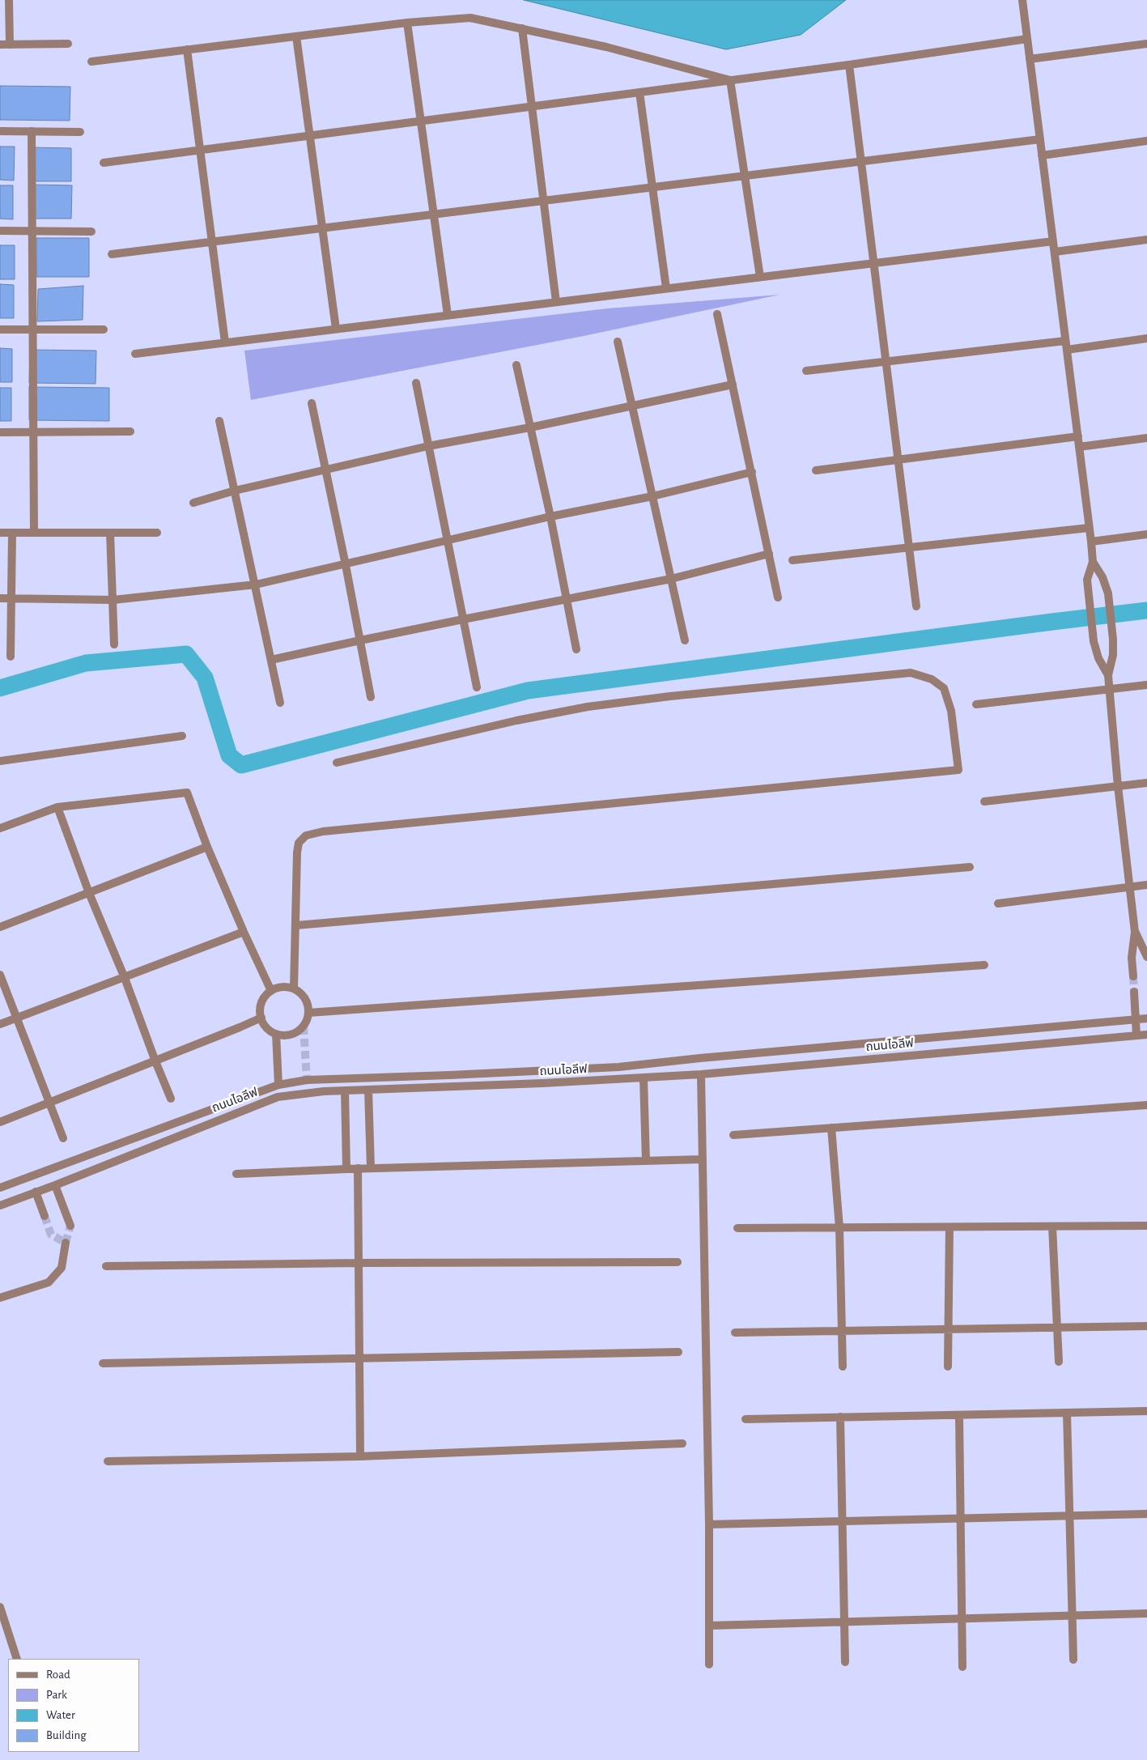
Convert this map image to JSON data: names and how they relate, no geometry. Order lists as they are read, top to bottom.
{
  "streets": {
    "street": ["ถนนไอลีฟ"]
  },
  "legend": [
    "Road",
    "Park",
    "Water",
    "Building"
  ]
}
